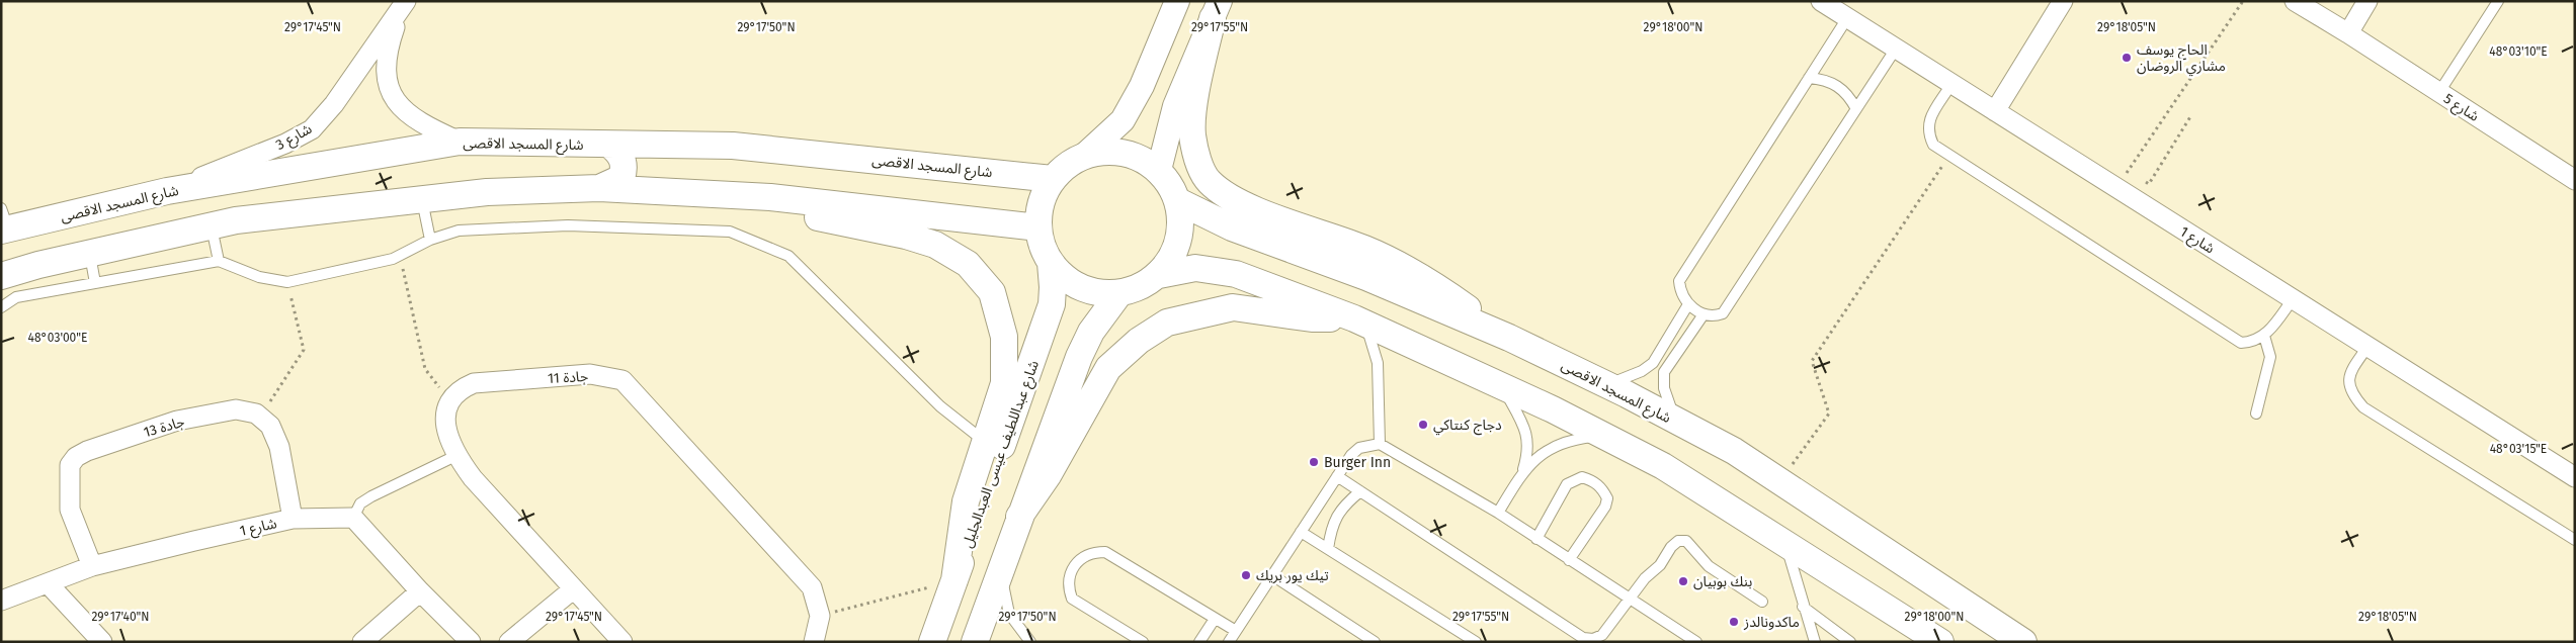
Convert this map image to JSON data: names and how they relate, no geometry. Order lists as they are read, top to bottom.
{
  "streets": {
    "main road": ["شارع المسجد الاقصى", "شارع عبداللطيف عيسى العبدالجليل"],
    "street": [
      "شارع 5",
      "شارع 3",
      "شارع 1",
      "جادة 11",
      "جادة 13"
    ]
  },
  "crossings": [
    ["شارع 3", "شارع المسجد الاقصى"],
    ["شارع المسجد الاقصى", "شارع عبداللطيف عيسى العبدالجليل"],
    ["شارع 1", "جادة 13"]
  ],
  "places": [
    "الحاج يوسف مشاري الروضان",
    "دجاج كنتاكي",
    "Burger Inn",
    "تيك يور بريك",
    "بنك بوبيان",
    "ماكدونالدز"
  ],
  "coordinates": [
    "29°17'45\"N",
    "29°17'50\"N",
    "29°17'55\"N",
    "29°18'00\"N",
    "29°18'05\"N",
    "48°03'10\"E",
    "48°03'00\"E",
    "48°03'15\"E",
    "29°17'40\"N"
  ]
}
